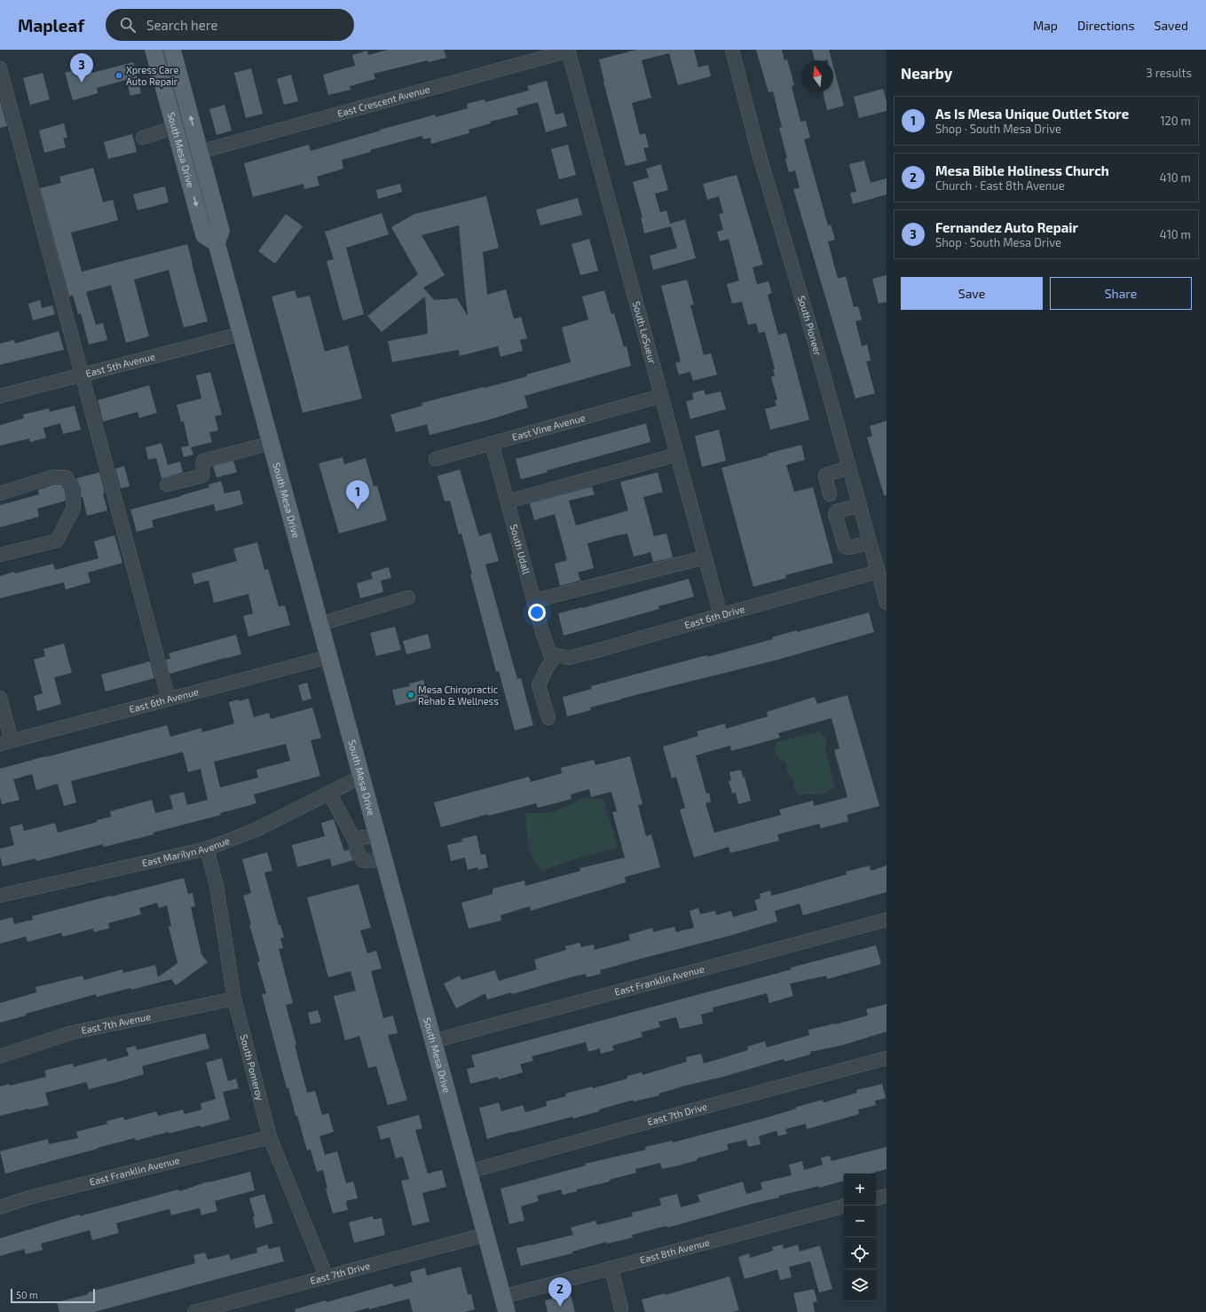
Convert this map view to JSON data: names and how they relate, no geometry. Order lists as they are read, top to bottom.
{
  "streets": {
    "main road": ["South Mesa Drive"],
    "street": [
      "East Crescent Avenue",
      "South Pioneer",
      "South LeSueur",
      "East 5th Avenue",
      "East Vine Avenue",
      "South Udall",
      "East 6th Drive",
      "East 6th Avenue",
      "East Marilyn Avenue",
      "East Franklin Avenue",
      "East 7th Avenue",
      "South Pomeroy",
      "East 7th Drive",
      "East 8th Avenue"
    ]
  },
  "crossings": [
    ["East Crescent Avenue", "South Mesa Drive"],
    ["East Crescent Avenue", "South LeSueur"],
    ["South Mesa Drive", "East 5th Avenue"],
    ["South Mesa Drive", "East 6th Avenue"],
    ["South Mesa Drive", "East Marilyn Avenue"],
    ["South Mesa Drive", "East Franklin Avenue"],
    ["South Mesa Drive", "East 7th Drive"],
    ["South Mesa Drive", "East 8th Avenue"],
    ["South Pioneer", "East 6th Drive"],
    ["South LeSueur", "East Vine Avenue"],
    ["South LeSueur", "East 6th Drive"],
    ["East Vine Avenue", "South Udall"],
    ["South Udall", "East 6th Drive"],
    ["East Marilyn Avenue", "South Pomeroy"],
    ["East Franklin Avenue", "South Pomeroy"],
    ["East 7th Avenue", "South Pomeroy"],
    ["South Pomeroy", "East 7th Drive"]
  ],
  "places": ["Xpress Care Auto Repair", "Mesa Chiropractic Rehab & Wellness"],
  "scale_bar": "50 m",
  "north": "top",
  "page": {
    "header": "Mapleaf",
    "search": "Search here",
    "nav": ["Map", "Directions", "Saved"],
    "heading": ["Nearby", "3 results"],
    "pins": ["3", "1", "2"],
    "list": [
      {
        "mark": "1",
        "name": "As Is Mesa Unique Outlet Store",
        "note": "Shop · South Mesa Drive",
        "value": "120 m"
      },
      {
        "mark": "2",
        "name": "Mesa Bible Holiness Church",
        "note": "Church · East 8th Avenue",
        "value": "410 m"
      },
      {
        "mark": "3",
        "name": "Fernandez Auto Repair",
        "note": "Shop · South Mesa Drive",
        "value": "410 m"
      }
    ],
    "buttons": ["Save", "Share"],
    "map_buttons": ["+", "−"],
    "scale": "50 m"
  }
}
